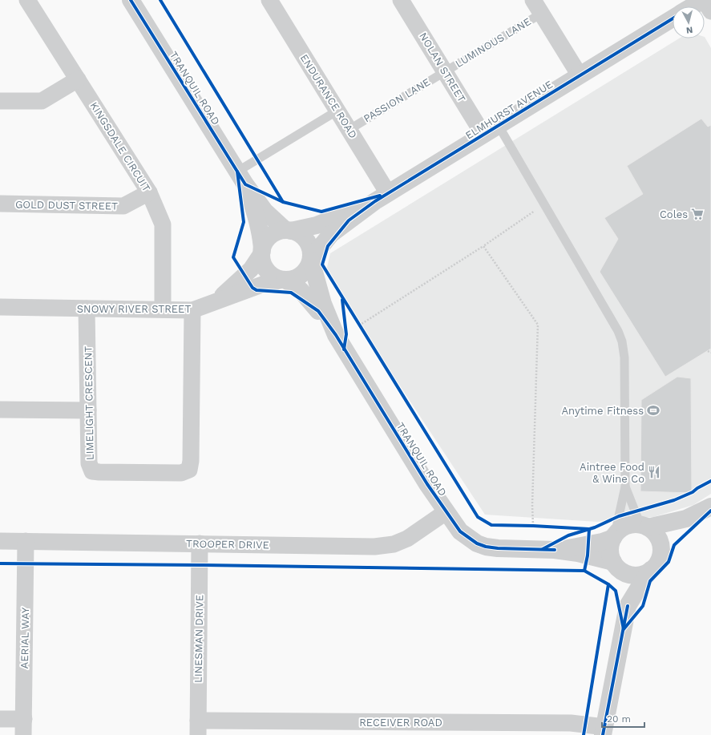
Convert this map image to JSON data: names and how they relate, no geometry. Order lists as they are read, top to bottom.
{
  "streets": {
    "street": [
      "NOLAN STREET",
      "TRANQUIL ROAD",
      "ENDURANCE ROAD",
      "ELMHURST AVENUE",
      "KINGSDALE CIRCUIT",
      "GOLD DUST STREET",
      "SNOWY RIVER STREET",
      "LIMELIGHT CRESCENT",
      "TROOPER DRIVE",
      "AERIAL WAY",
      "LINESMAN DRIVE",
      "RECEIVER ROAD"
    ],
    "lane": ["LUMINOUS LANE", "PASSION LANE"]
  },
  "crossings": [
    ["LUMINOUS LANE", "NOLAN STREET"],
    ["LUMINOUS LANE", "PASSION LANE"],
    ["NOLAN STREET", "PASSION LANE"],
    ["NOLAN STREET", "ELMHURST AVENUE"],
    ["TRANQUIL ROAD", "ELMHURST AVENUE"],
    ["TRANQUIL ROAD", "SNOWY RIVER STREET"],
    ["TRANQUIL ROAD", "TROOPER DRIVE"],
    ["ENDURANCE ROAD", "PASSION LANE"],
    ["ENDURANCE ROAD", "ELMHURST AVENUE"],
    ["ELMHURST AVENUE", "SNOWY RIVER STREET"],
    ["KINGSDALE CIRCUIT", "GOLD DUST STREET"],
    ["KINGSDALE CIRCUIT", "SNOWY RIVER STREET"],
    ["SNOWY RIVER STREET", "LIMELIGHT CRESCENT"],
    ["TROOPER DRIVE", "AERIAL WAY"],
    ["TROOPER DRIVE", "LINESMAN DRIVE"],
    ["LINESMAN DRIVE", "RECEIVER ROAD"]
  ],
  "places": {
    "supermarket": ["Coles"],
    "sports": ["Anytime Fitness"],
    "restaurant": ["Aintree Food & Wine Co"]
  },
  "scale_bar": "20 m",
  "north": "bottom"
}
